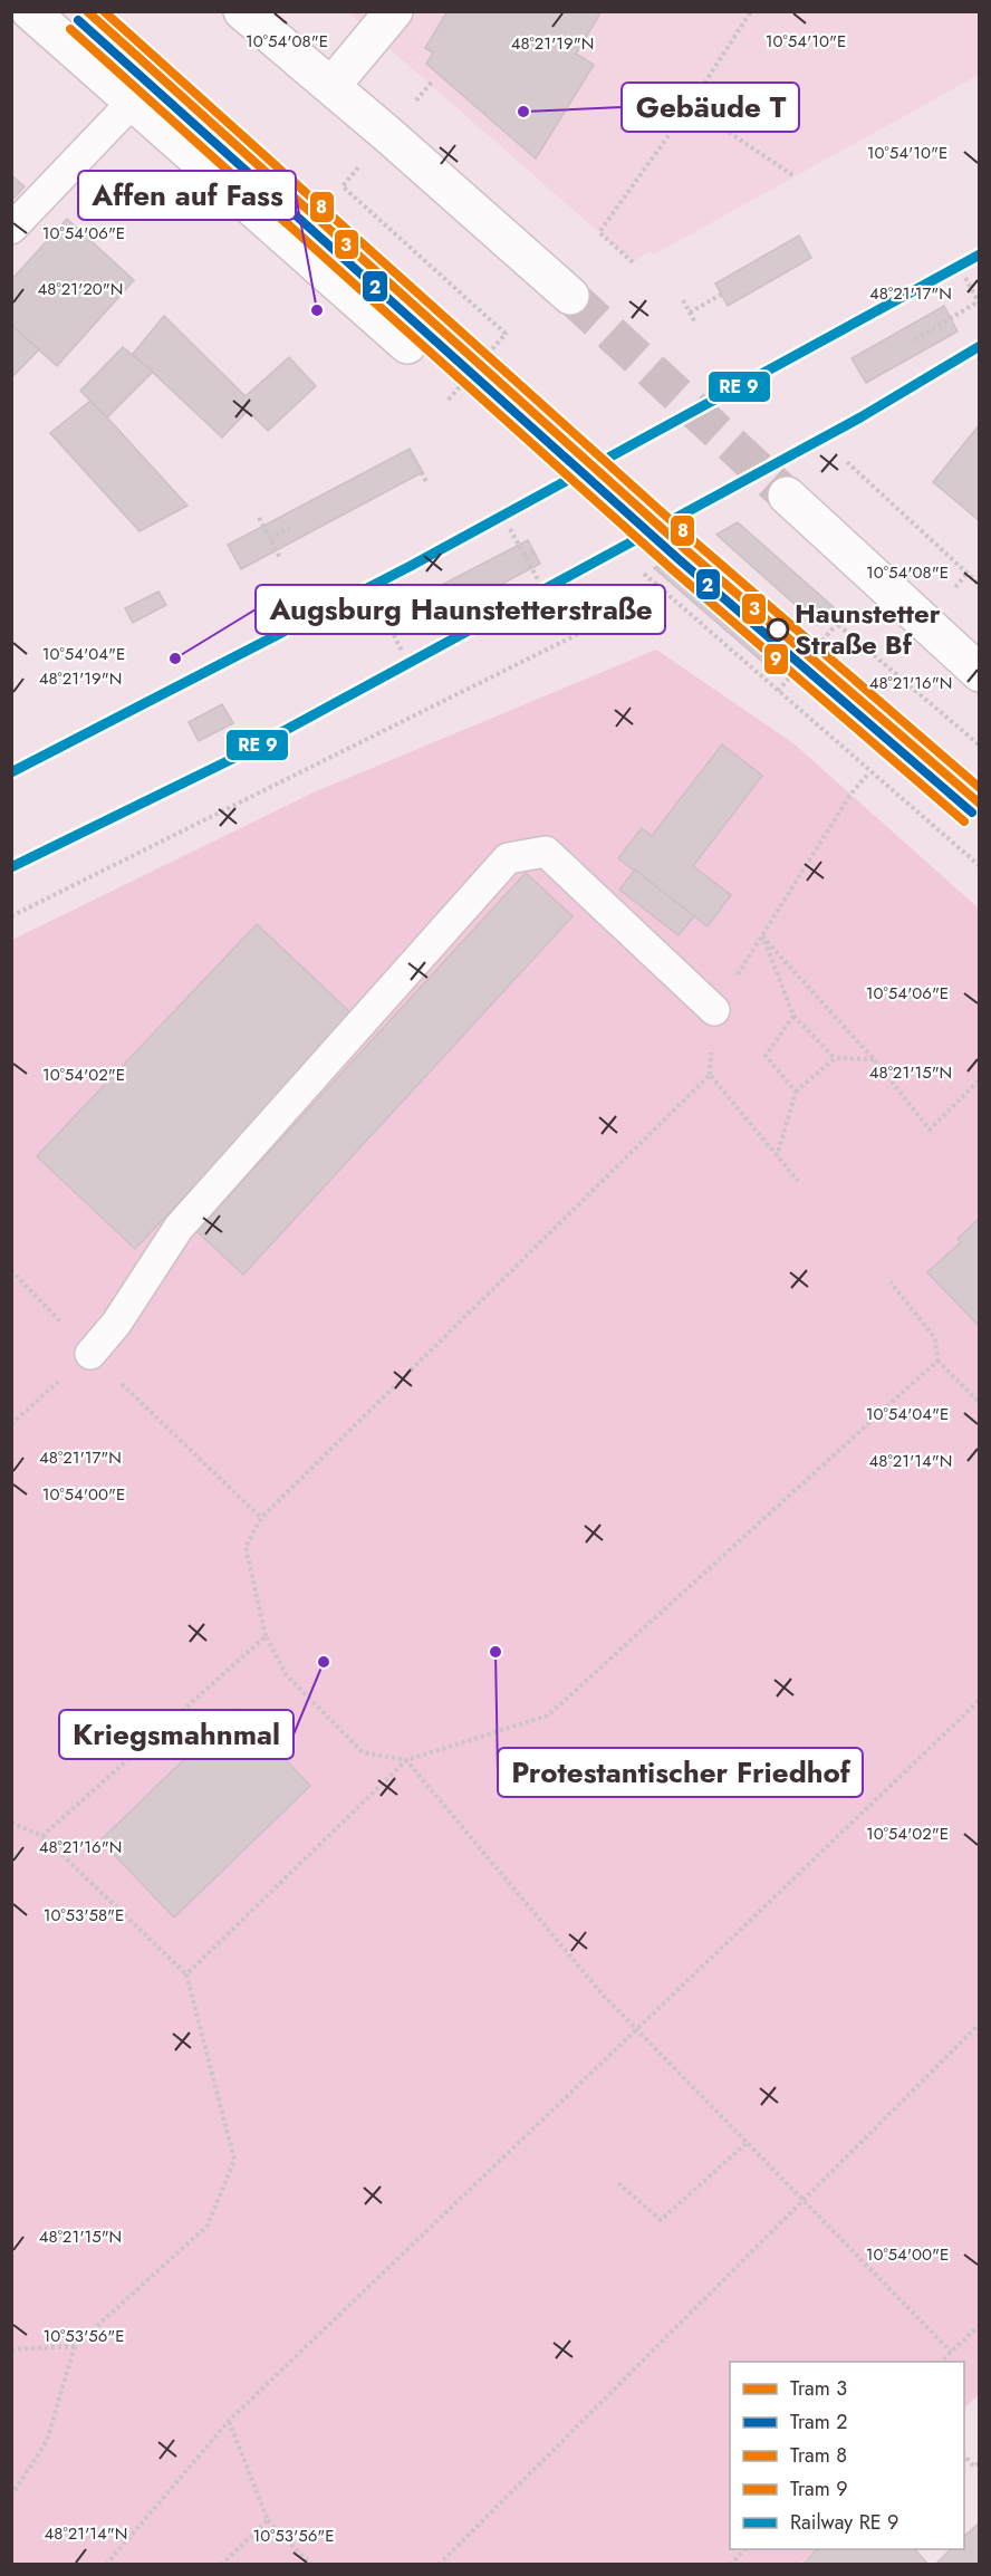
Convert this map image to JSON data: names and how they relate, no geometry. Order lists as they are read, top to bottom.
{
  "places": [
    "Gebäude T",
    "Affen auf Fass",
    "Haunstetter Straße Bf",
    "Augsburg Haunstetterstraße",
    "Protestantischer Friedhof",
    "Kriegsmahnmal"
  ],
  "lines": [
    "tram line 3",
    "tram line 8",
    "tram line 2",
    "tram line 9"
  ],
  "legend": [
    "Tram 3",
    "Tram 2",
    "Tram 8",
    "Tram 9",
    "Railway RE 9"
  ],
  "coordinates": [
    "10°54'08\"E",
    "10°54'10\"E",
    "48°21'19\"N",
    "10°54'06\"E",
    "48°21'20\"N",
    "48°21'17\"N",
    "10°54'04\"E",
    "48°21'16\"N",
    "48°21'15\"N",
    "10°54'02\"E",
    "48°21'14\"N",
    "10°54'00\"E",
    "10°53'58\"E",
    "10°53'56\"E"
  ]
}
